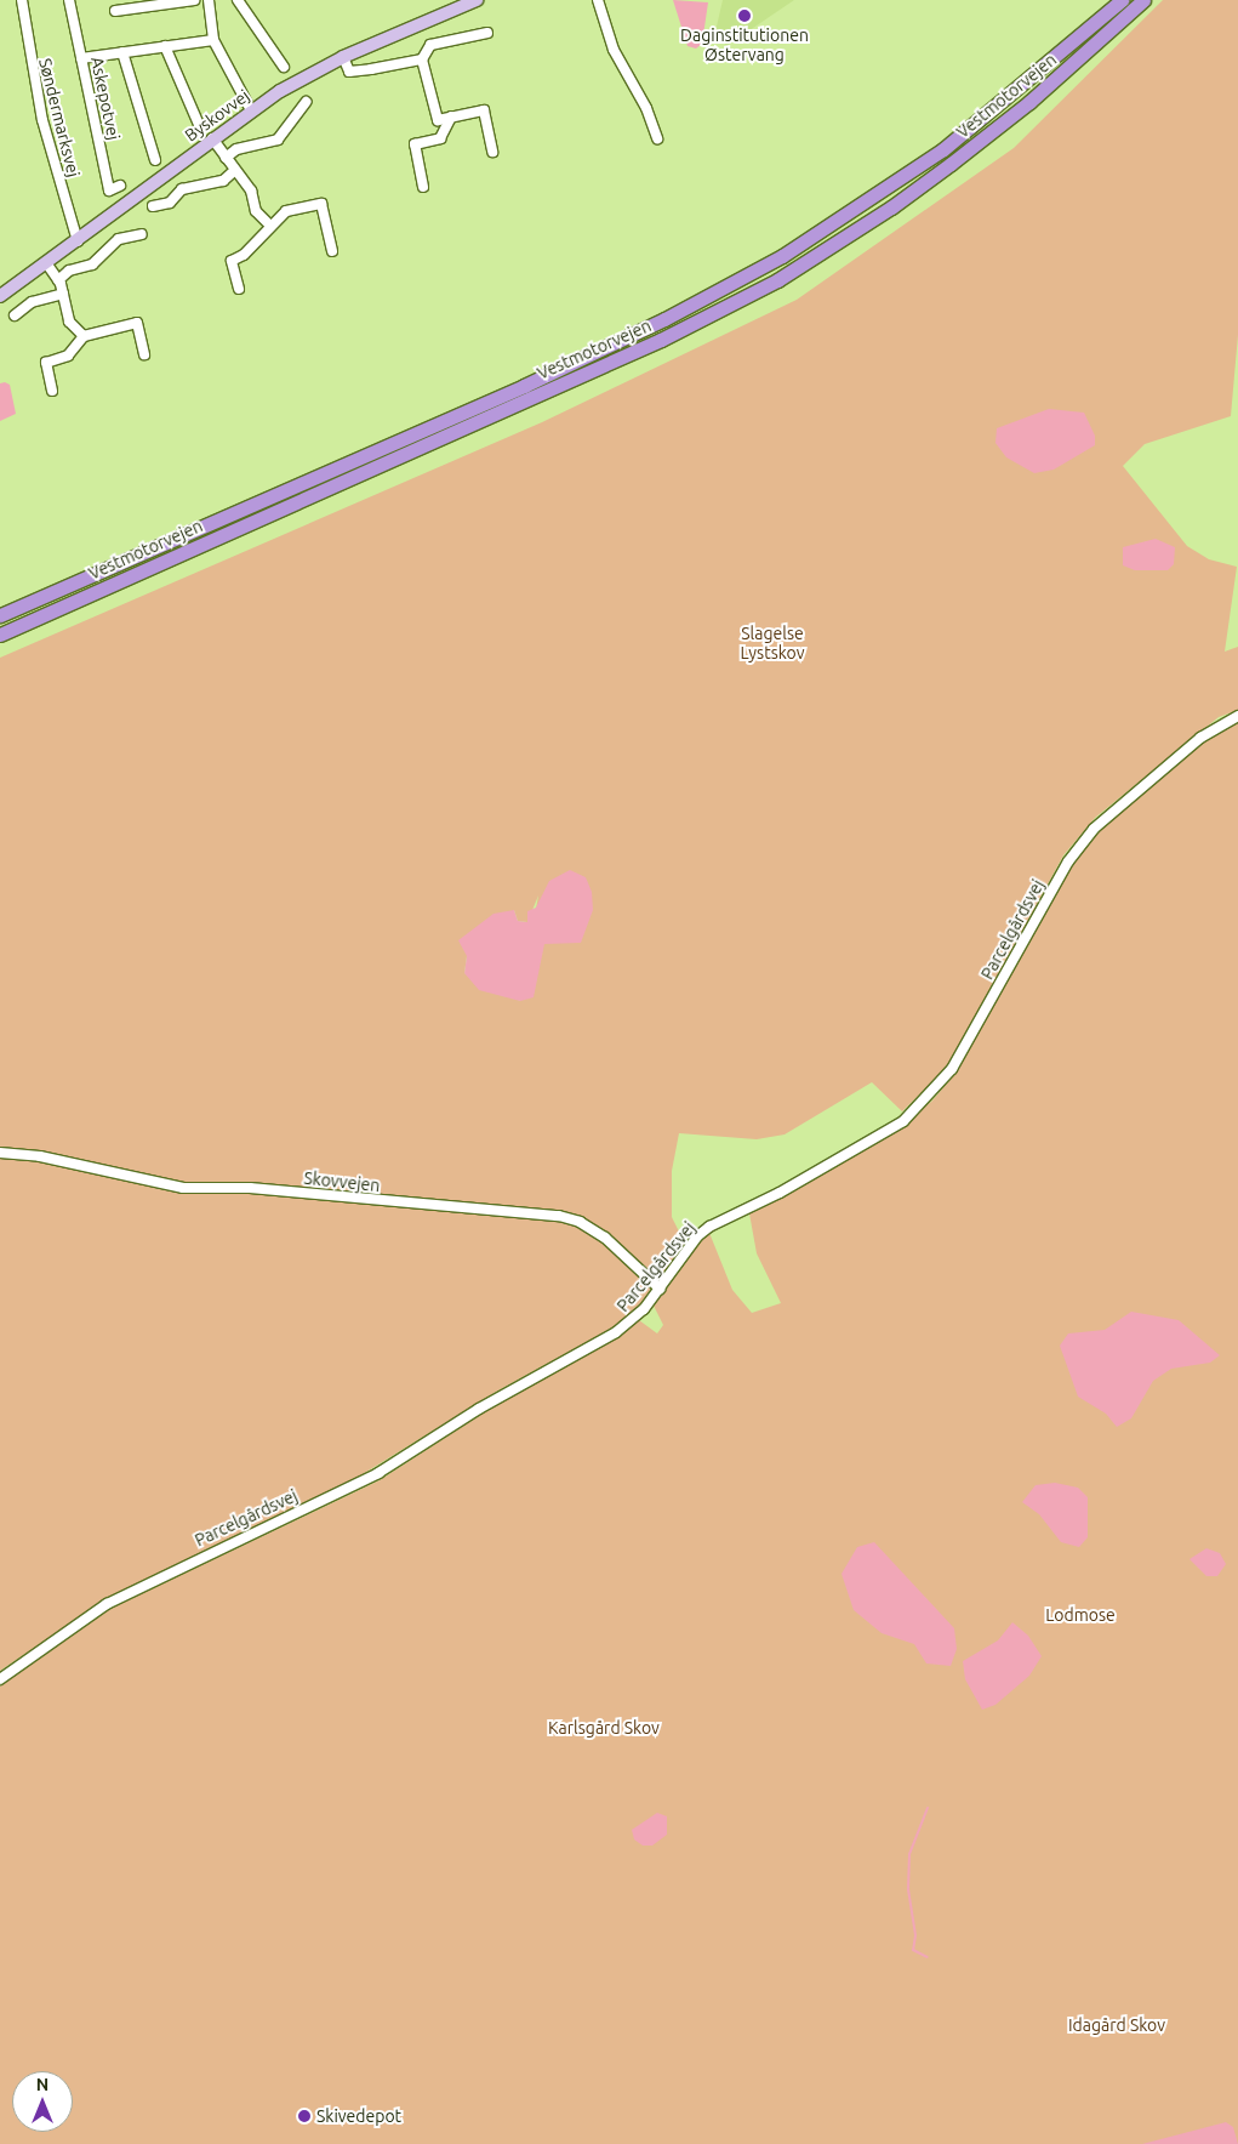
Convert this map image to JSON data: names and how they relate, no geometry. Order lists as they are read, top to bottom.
{
  "streets": {
    "highway": ["Vestmotorvejen"],
    "main road": ["Byskovvej"],
    "street": [
      "Askepotvej",
      "Søndermarksvej",
      "Parcelgårdsvej",
      "Skovvejen"
    ]
  },
  "crossings": [
    ["Byskovvej", "Søndermarksvej"],
    ["Parcelgårdsvej", "Skovvejen"]
  ],
  "parks": [
    "Slagelse Lystskov",
    "Lodmose",
    "Karlsgård Skov",
    "Idagård Skov"
  ],
  "places": ["Daginstitutionen Østervang", "Skivedepot"],
  "north": "top"
}
